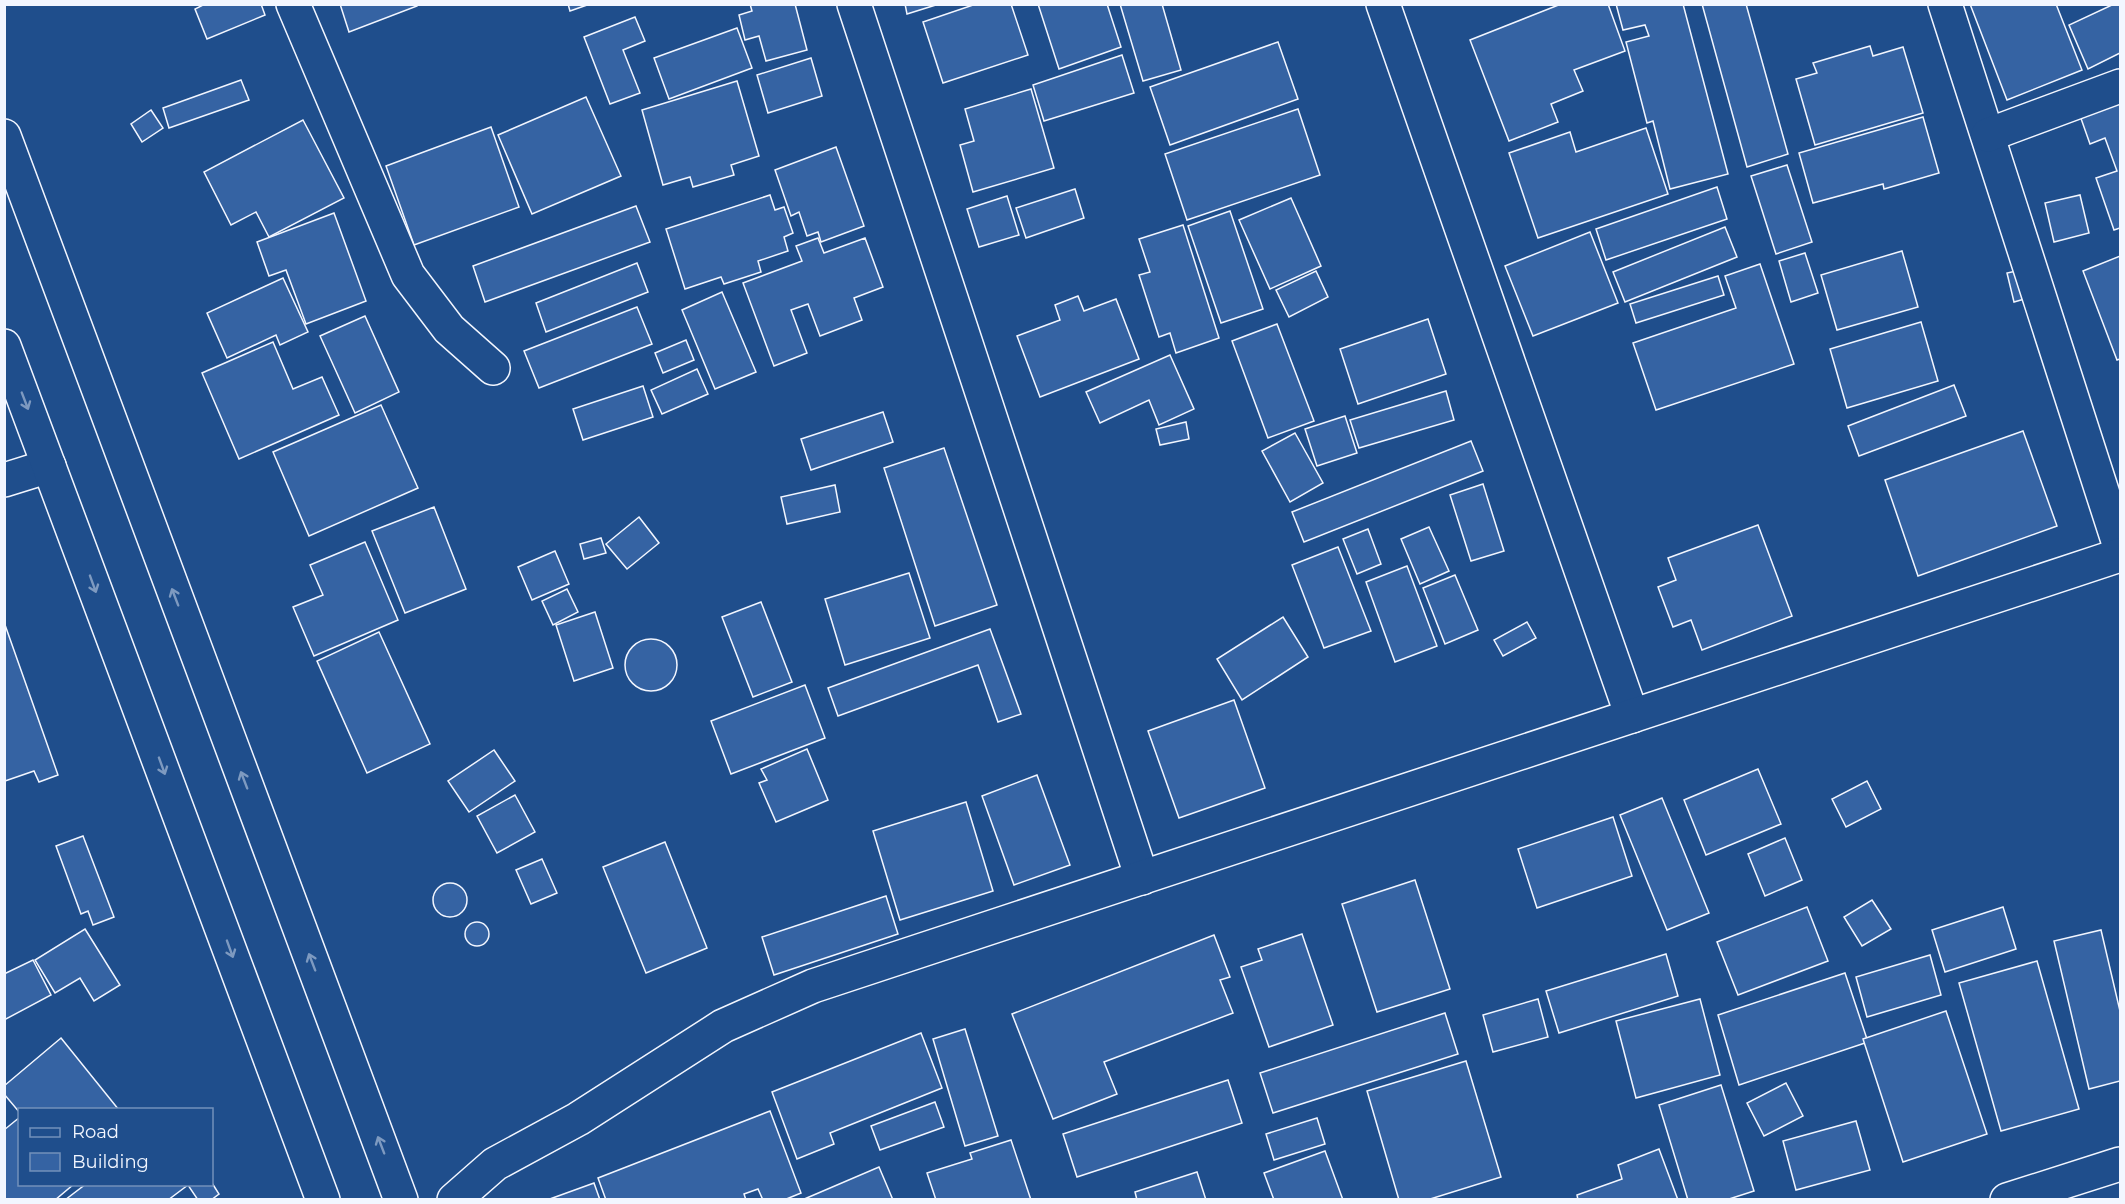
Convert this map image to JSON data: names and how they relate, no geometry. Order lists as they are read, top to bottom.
{
  "legend": ["Road", "Building"]
}
